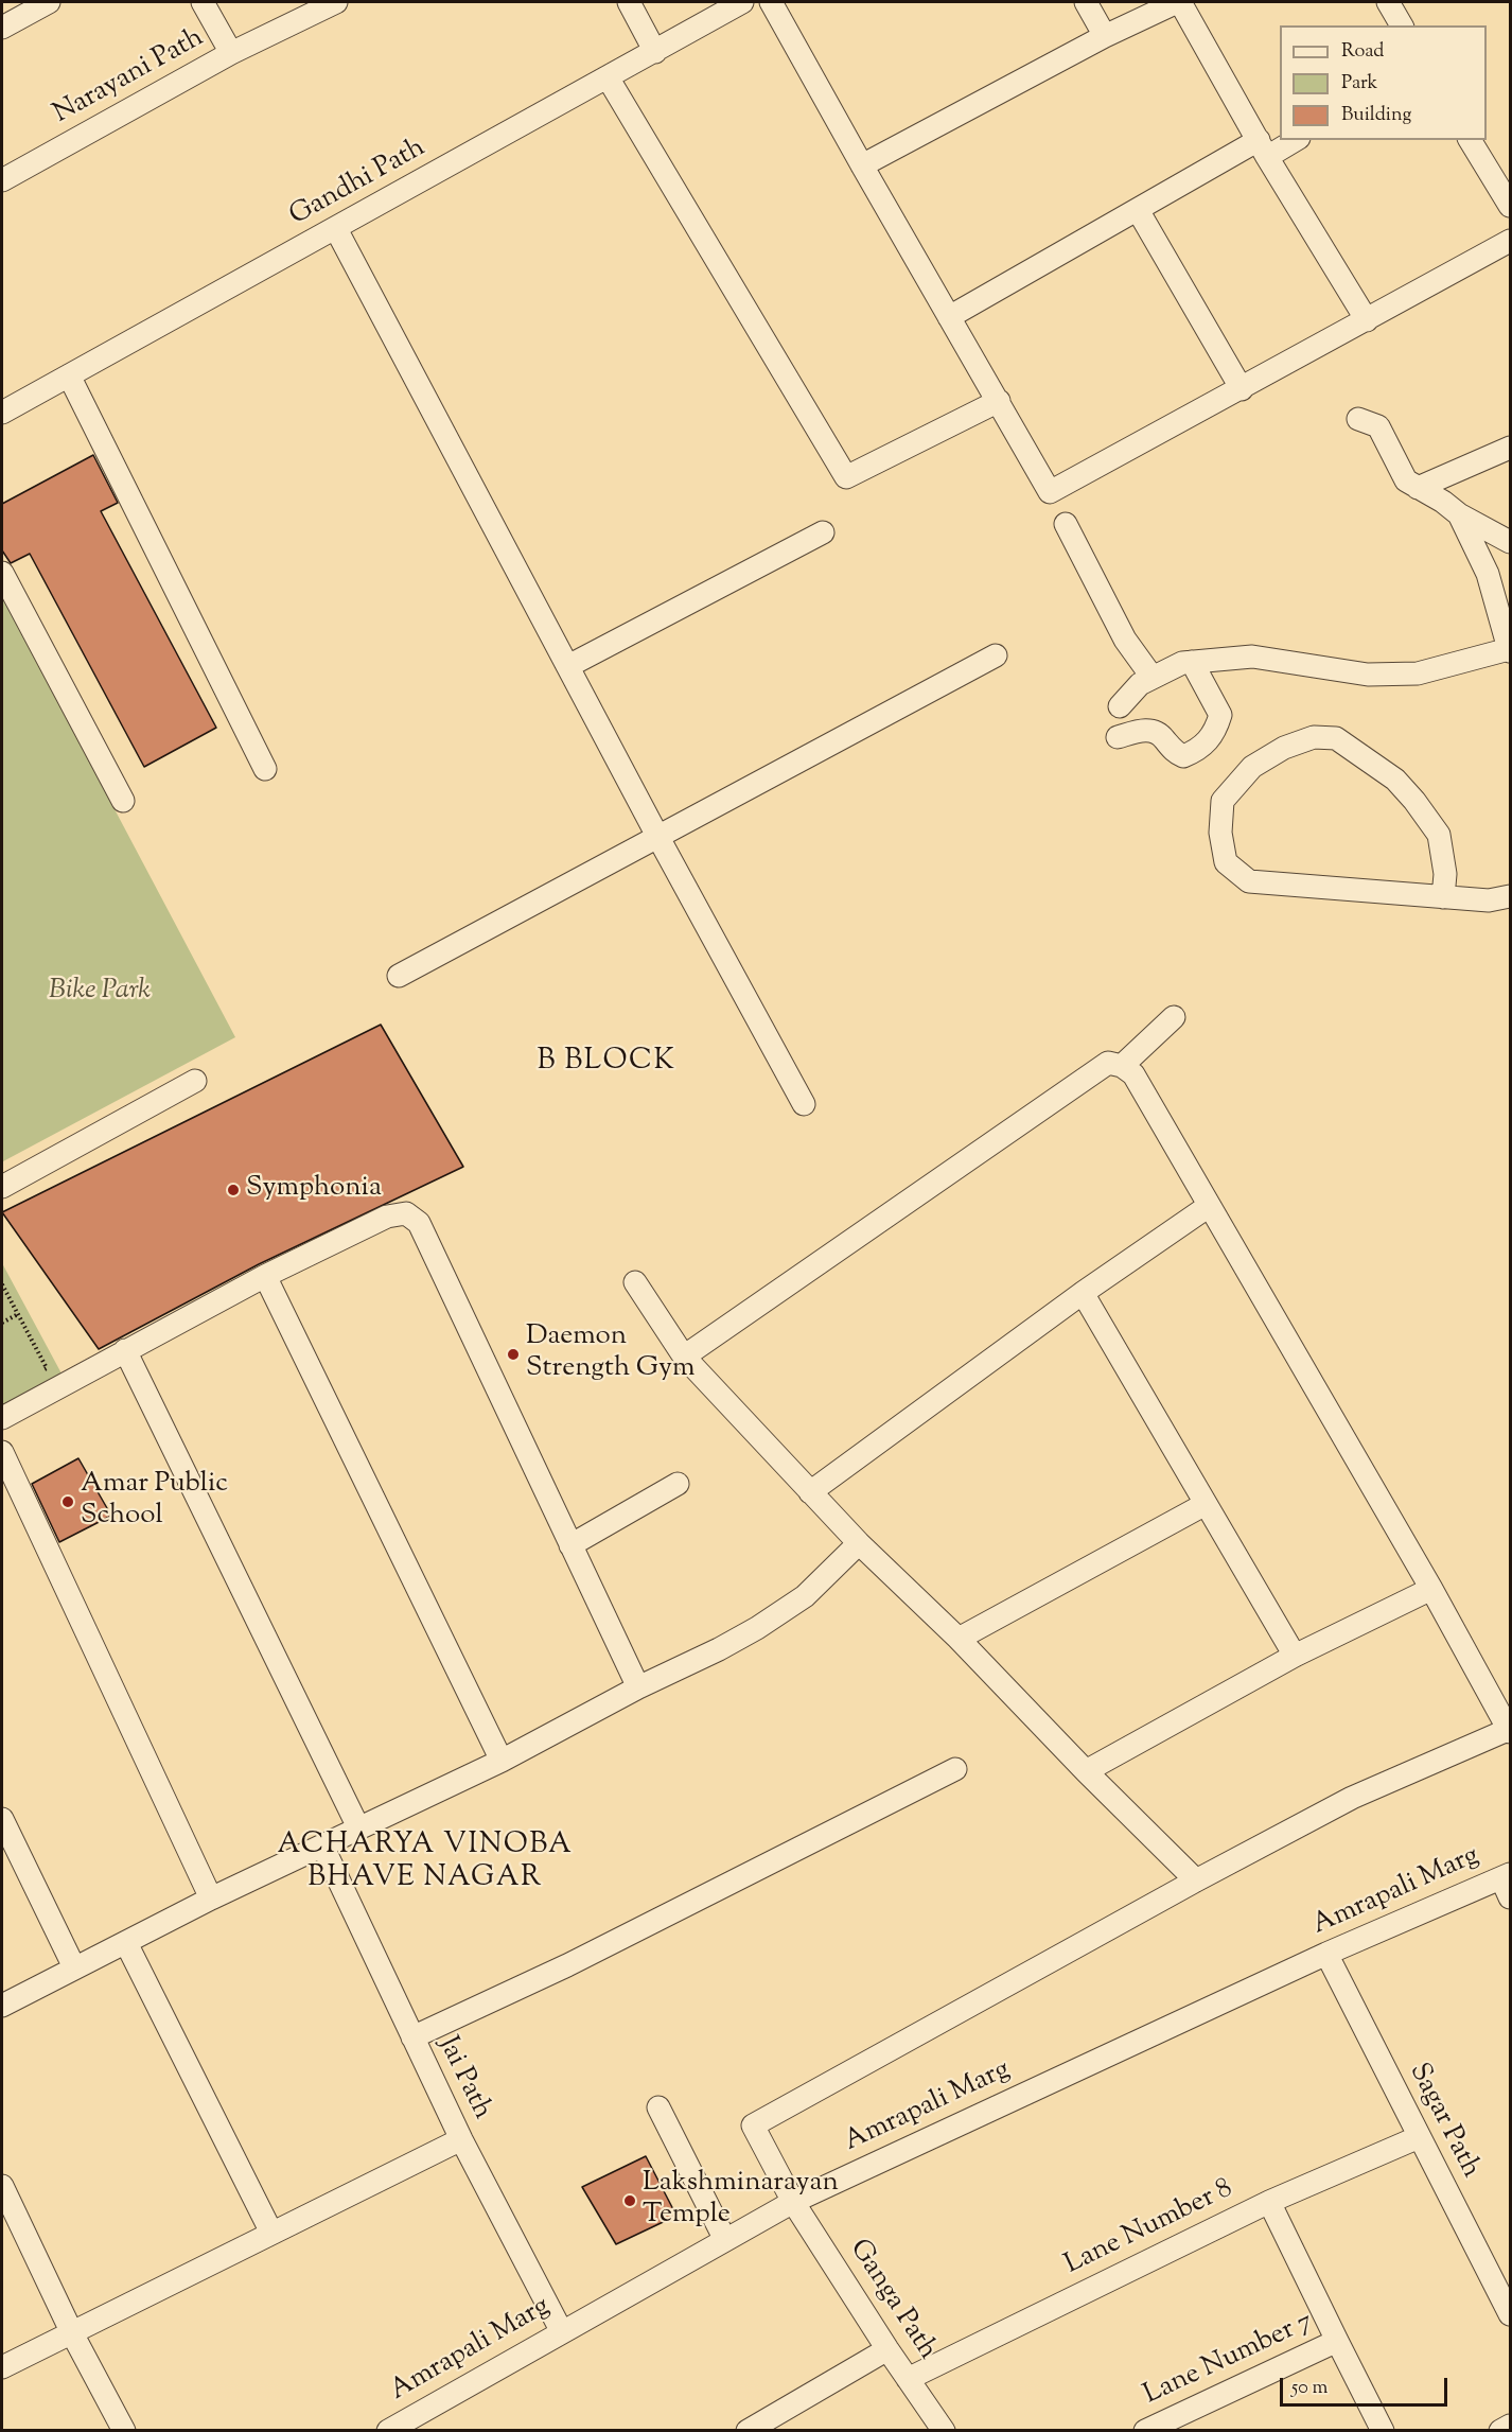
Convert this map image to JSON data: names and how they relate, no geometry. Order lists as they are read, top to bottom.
{
  "streets": {
    "street": [
      "Narayani Path",
      "Gandhi Path",
      "Amrapali Marg",
      "Jai Path",
      "Sagar Path",
      "Lane Number 8",
      "Ganga Path",
      "Lane Number 7"
    ]
  },
  "crossings": [
    ["Amrapali Marg", "Jai Path"],
    ["Amrapali Marg", "Sagar Path"],
    ["Amrapali Marg", "Ganga Path"],
    ["Sagar Path", "Lane Number 8"],
    ["Lane Number 8", "Ganga Path"]
  ],
  "districts": ["B BLOCK", "ACHARYA VINOBA BHAVE NAGAR"],
  "parks": ["Bike Park"],
  "places": [
    "Symphonia",
    "Daemon Strength Gym",
    "Amar Public School",
    "Lakshminarayan Temple"
  ],
  "legend": ["Road", "Park", "Building"],
  "scale_bar": "50 m"
}
